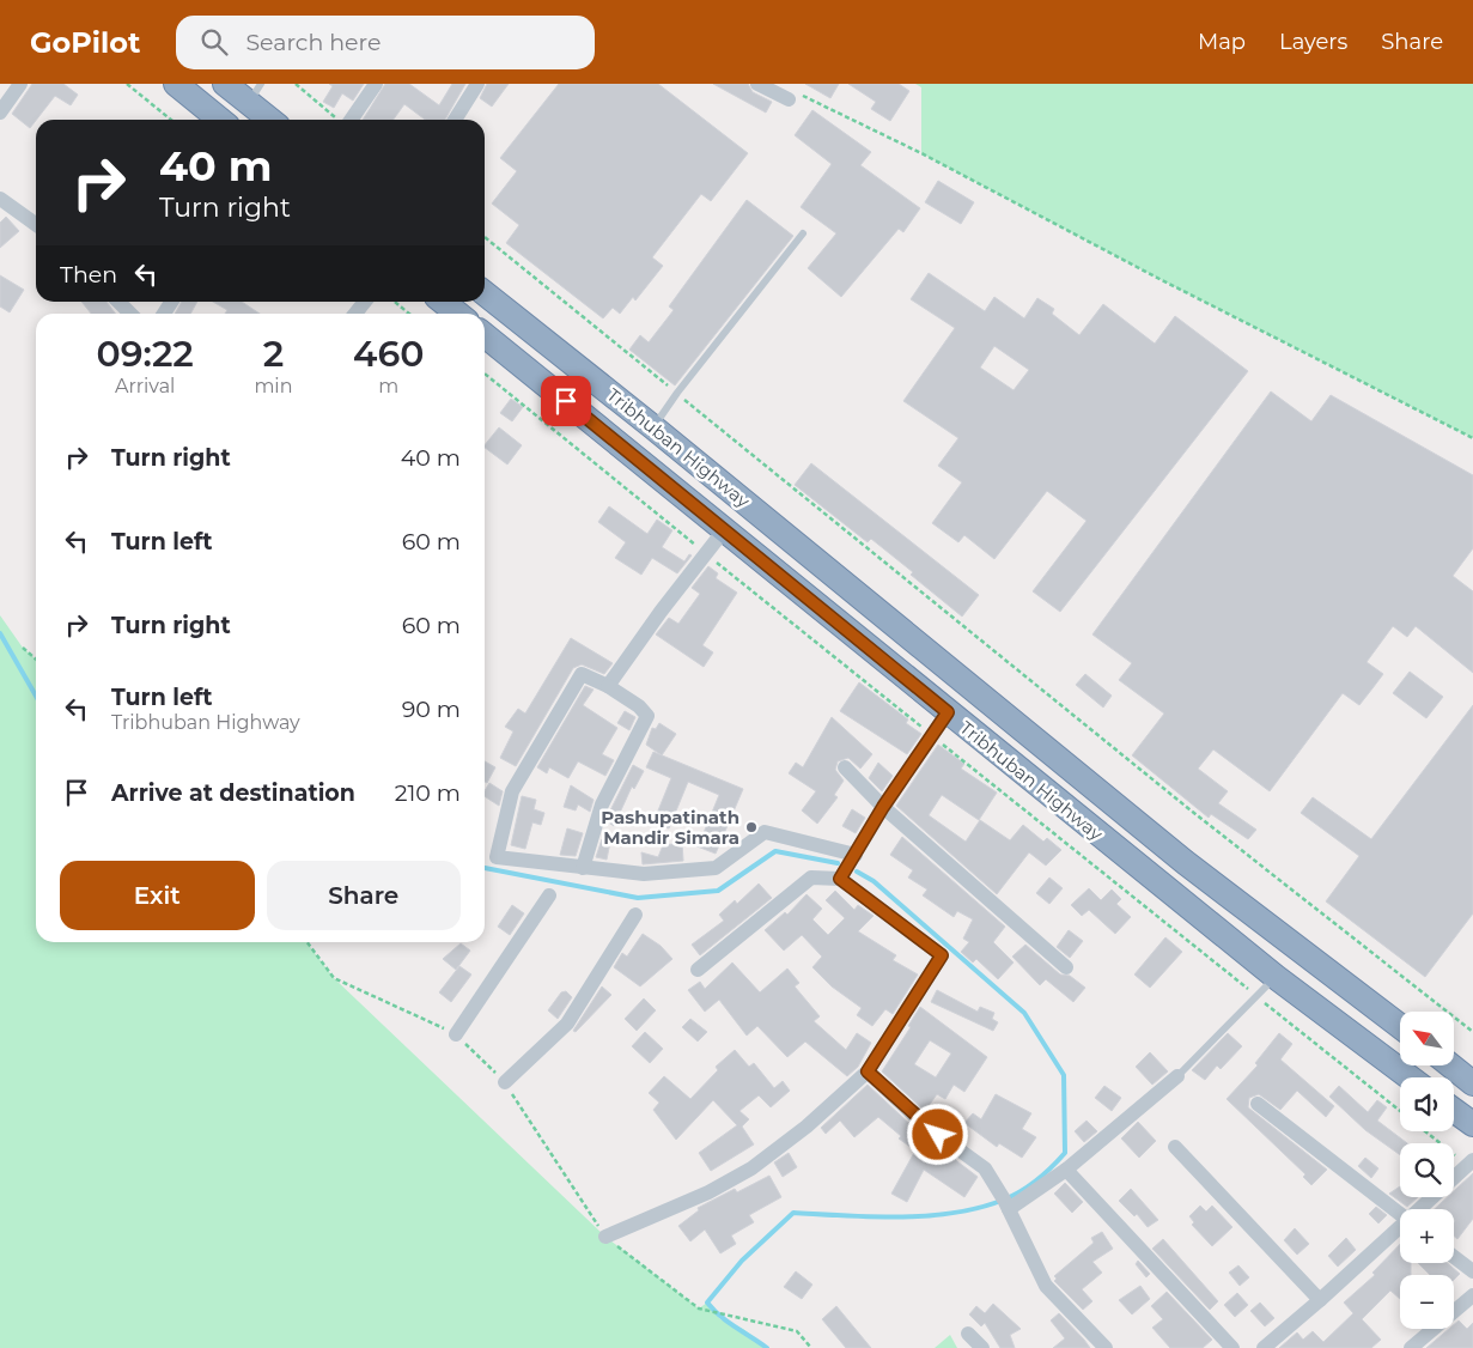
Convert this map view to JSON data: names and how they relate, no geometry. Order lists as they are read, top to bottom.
{
  "streets": {
    "highway": ["Tribhuban Highway"]
  },
  "places": ["Pashupatinath Mandir Simara"],
  "north": "top left",
  "page": {
    "header": "GoPilot",
    "search": "Search here",
    "nav": ["Map", "Layers", "Share"],
    "turn": ["40 m", "Turn right"],
    "then": "Then",
    "eta": [
      "09:22",
      "Arrival",
      "2",
      "min",
      "460",
      "m"
    ],
    "list": [
      {
        "name": "Turn right",
        "value": "40 m"
      },
      {
        "name": "Turn left",
        "value": "60 m"
      },
      {
        "name": "Turn right",
        "value": "60 m"
      },
      {
        "name": "Turn left",
        "note": "Tribhuban Highway",
        "value": "90 m"
      },
      {
        "name": "Arrive at destination",
        "value": "210 m"
      }
    ],
    "buttons": ["Exit", "Share"],
    "map_buttons": ["+", "−"]
  }
}
